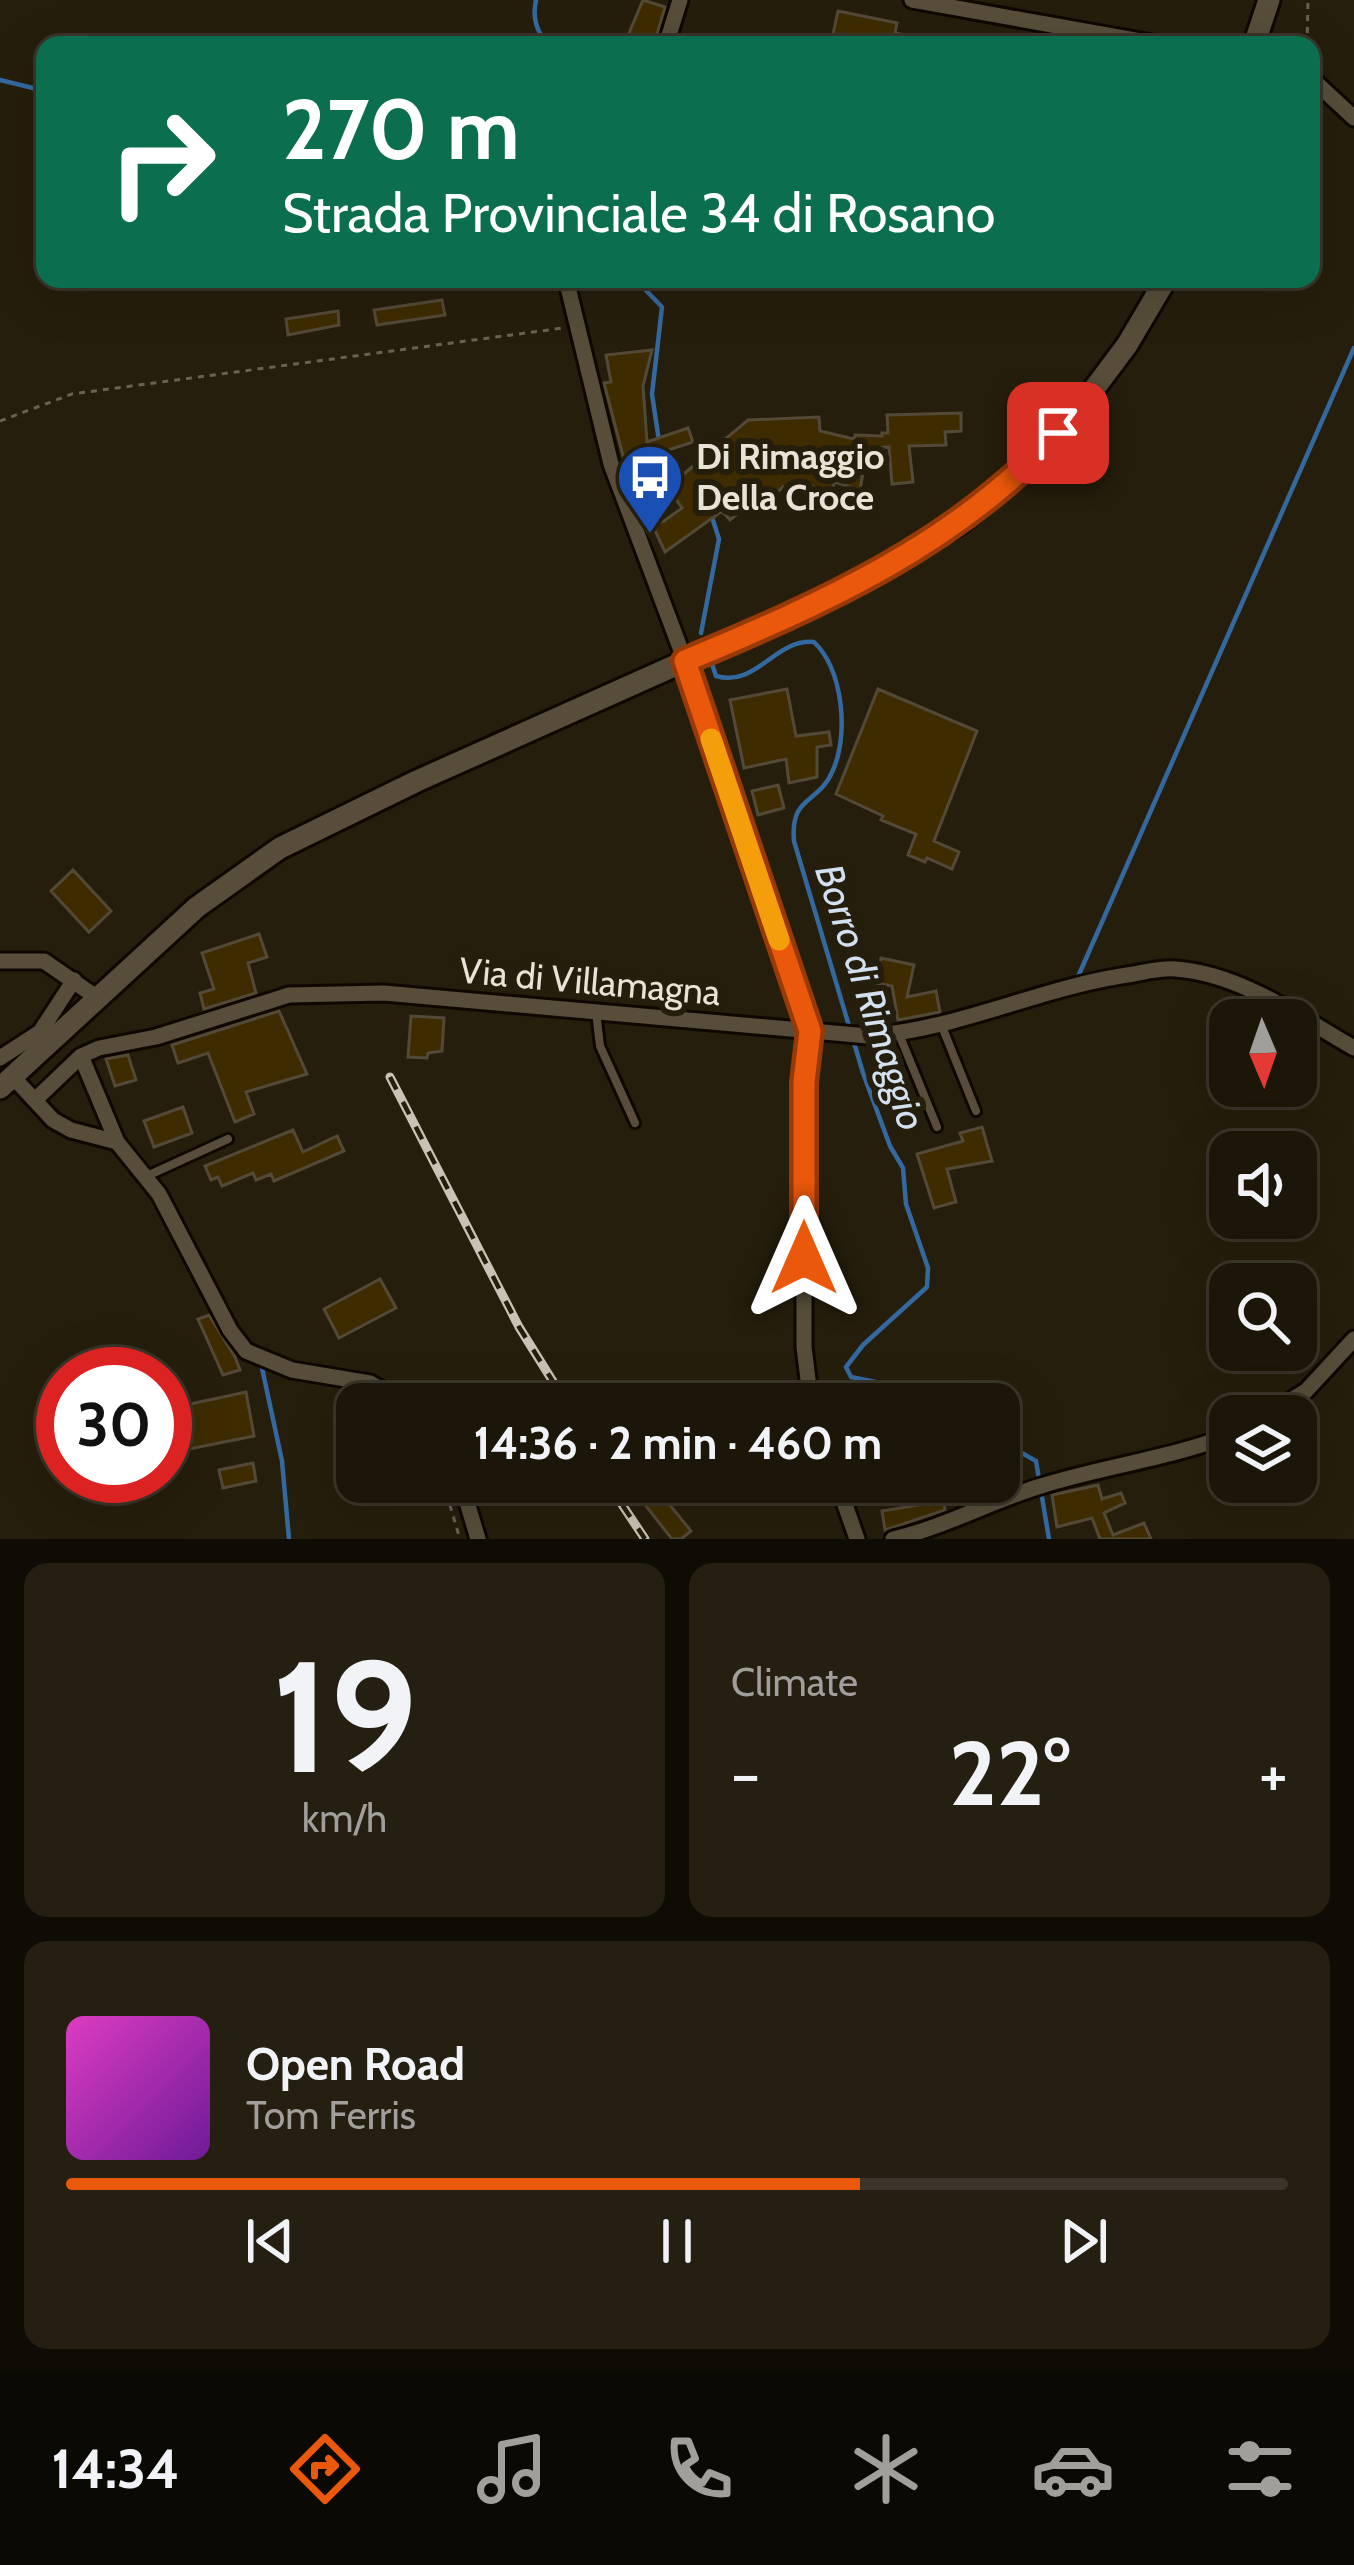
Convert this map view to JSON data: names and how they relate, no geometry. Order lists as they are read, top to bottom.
{
  "streets": {
    "street": ["Via di Villamagna"]
  },
  "water": ["Borro di Rimaggio"],
  "places": {
    "bus stop": ["Di Rimaggio Della Croce"]
  },
  "north": "bottom",
  "page": {
    "turn": ["270 m", "Strada Provinciale 34 di Rosano"],
    "limit": "30",
    "trip": "14:36 · 2 min · 460 m",
    "tile": [
      ["19", "km/h"],
      "Climate"
    ],
    "heat": ["−", "22°", "+"],
    "song": ["Open Road", "Tom Ferris"],
    "tabs": "14:34"
  }
}
